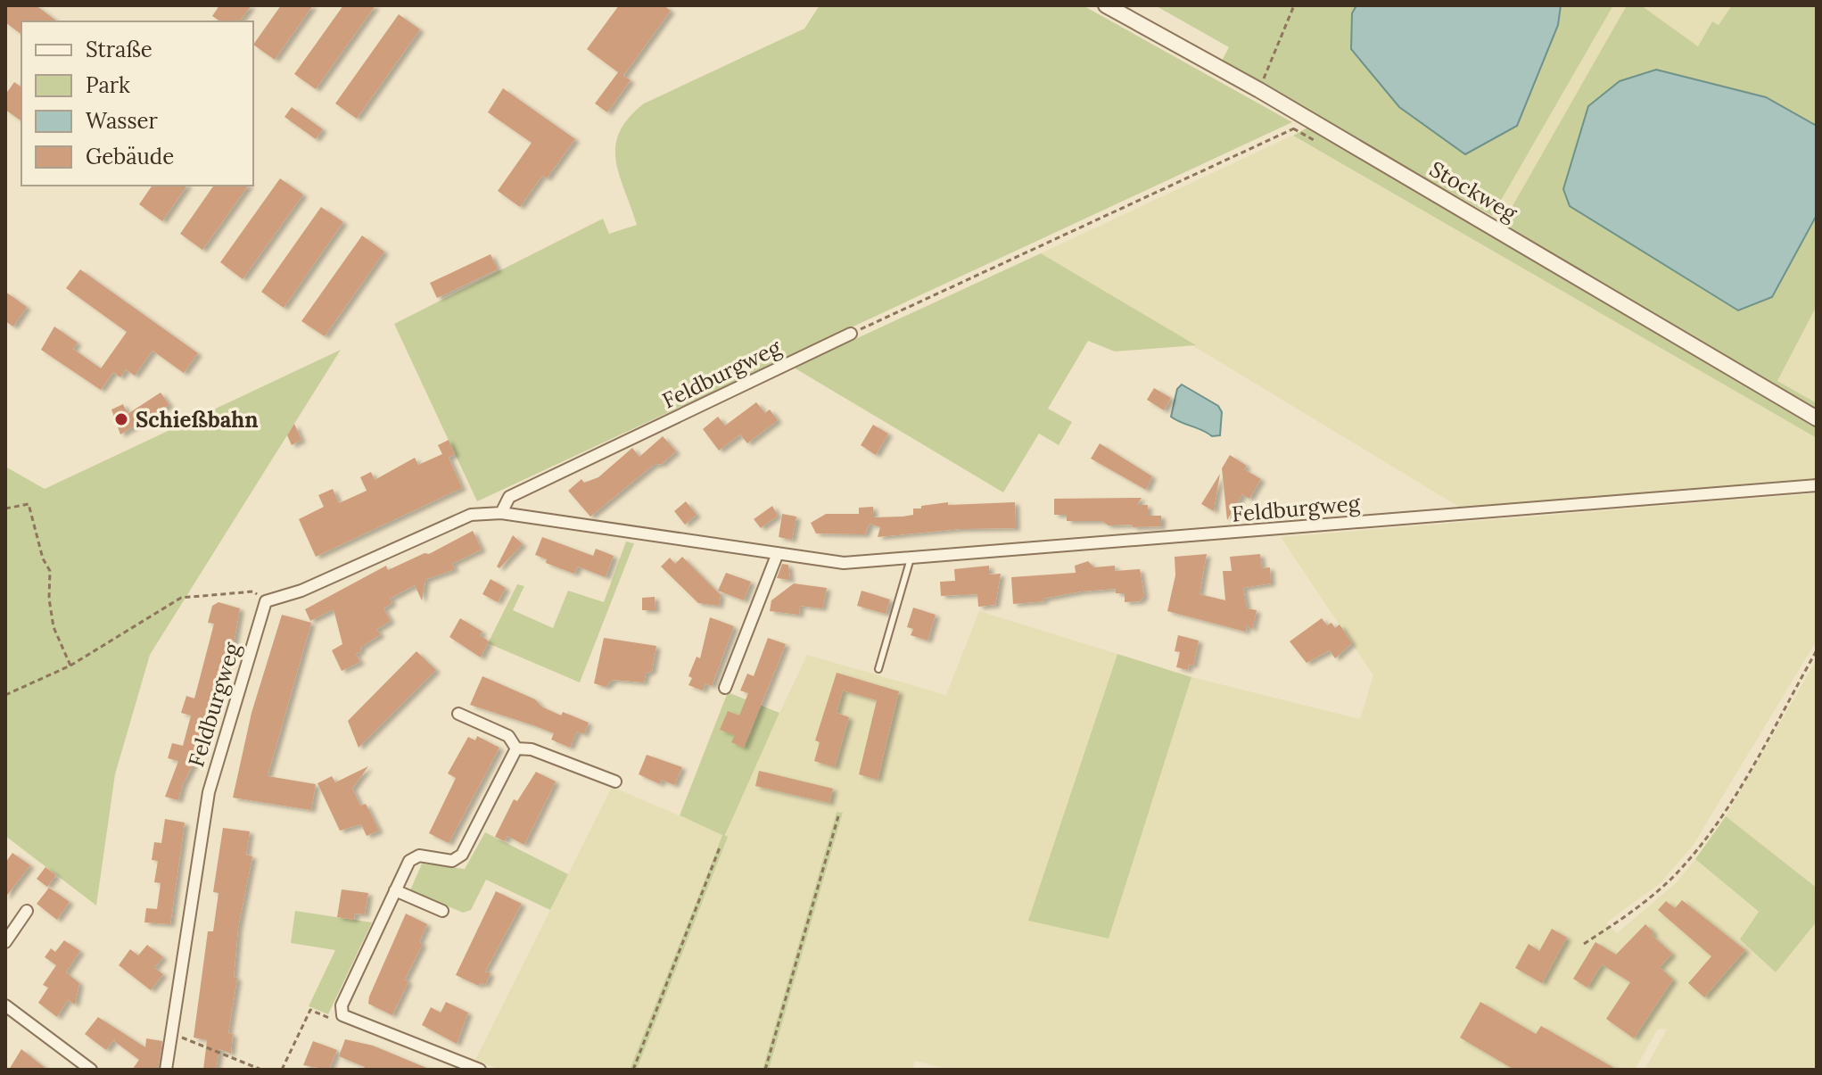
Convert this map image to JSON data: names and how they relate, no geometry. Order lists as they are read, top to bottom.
{
  "streets": {
    "street": ["Stockweg", "Feldburgweg"]
  },
  "places": ["Schießbahn"],
  "legend": [
    "Straße",
    "Park",
    "Wasser",
    "Gebäude"
  ]
}
